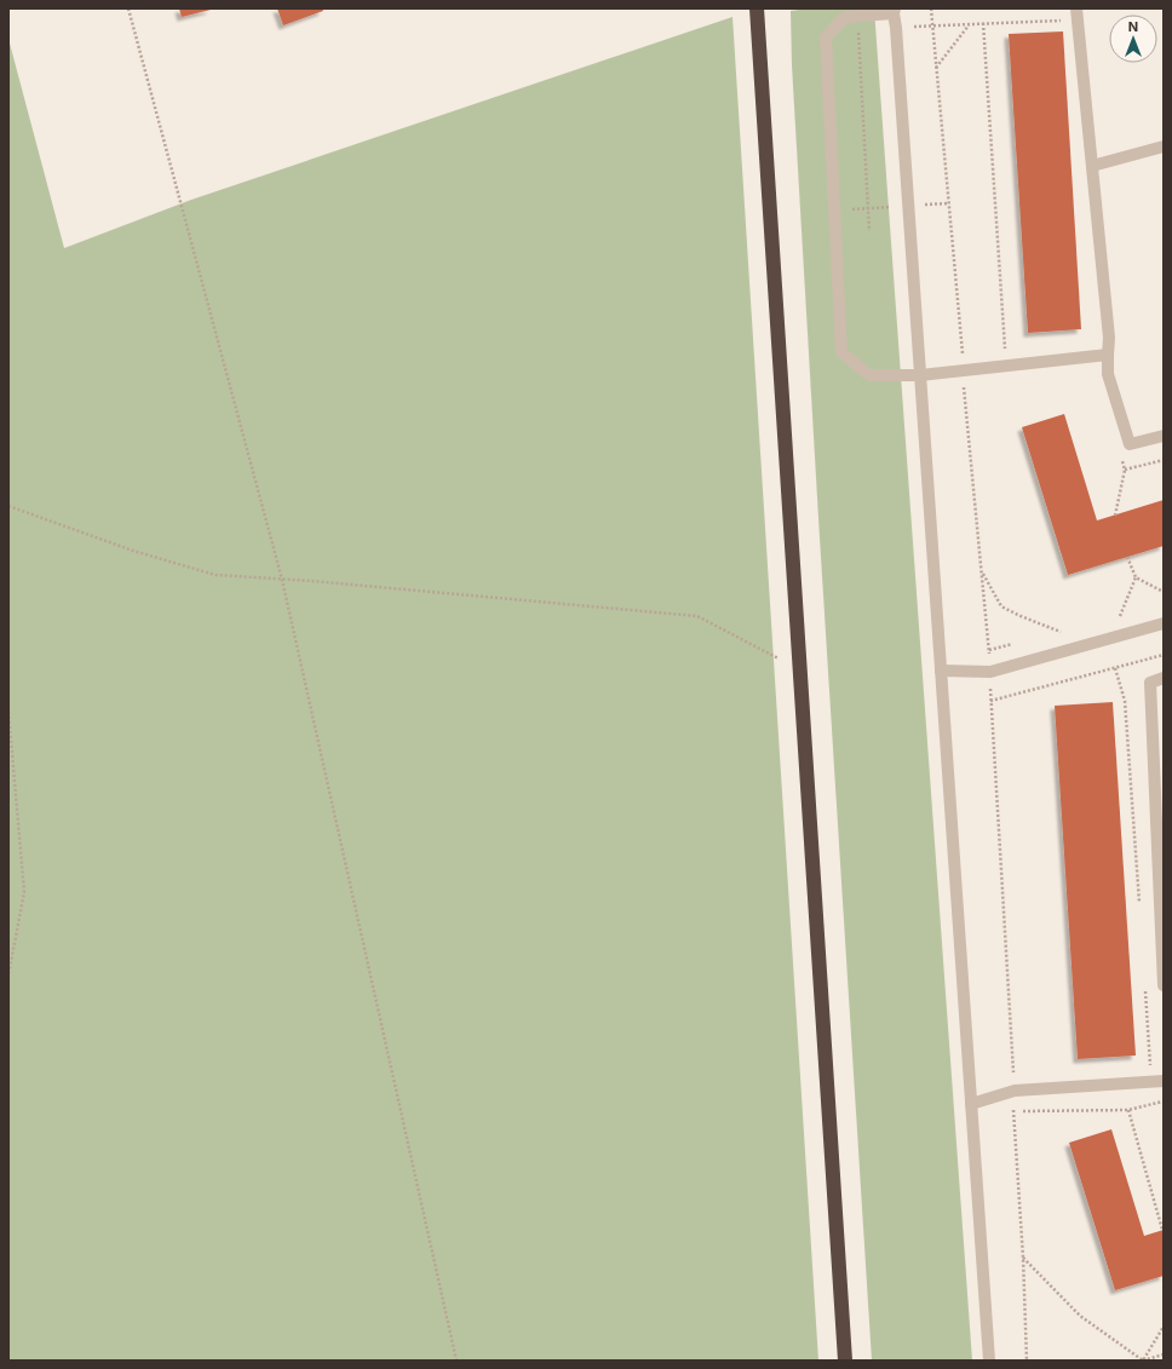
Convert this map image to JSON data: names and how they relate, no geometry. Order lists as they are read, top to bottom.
{
  "north": "top"
}
